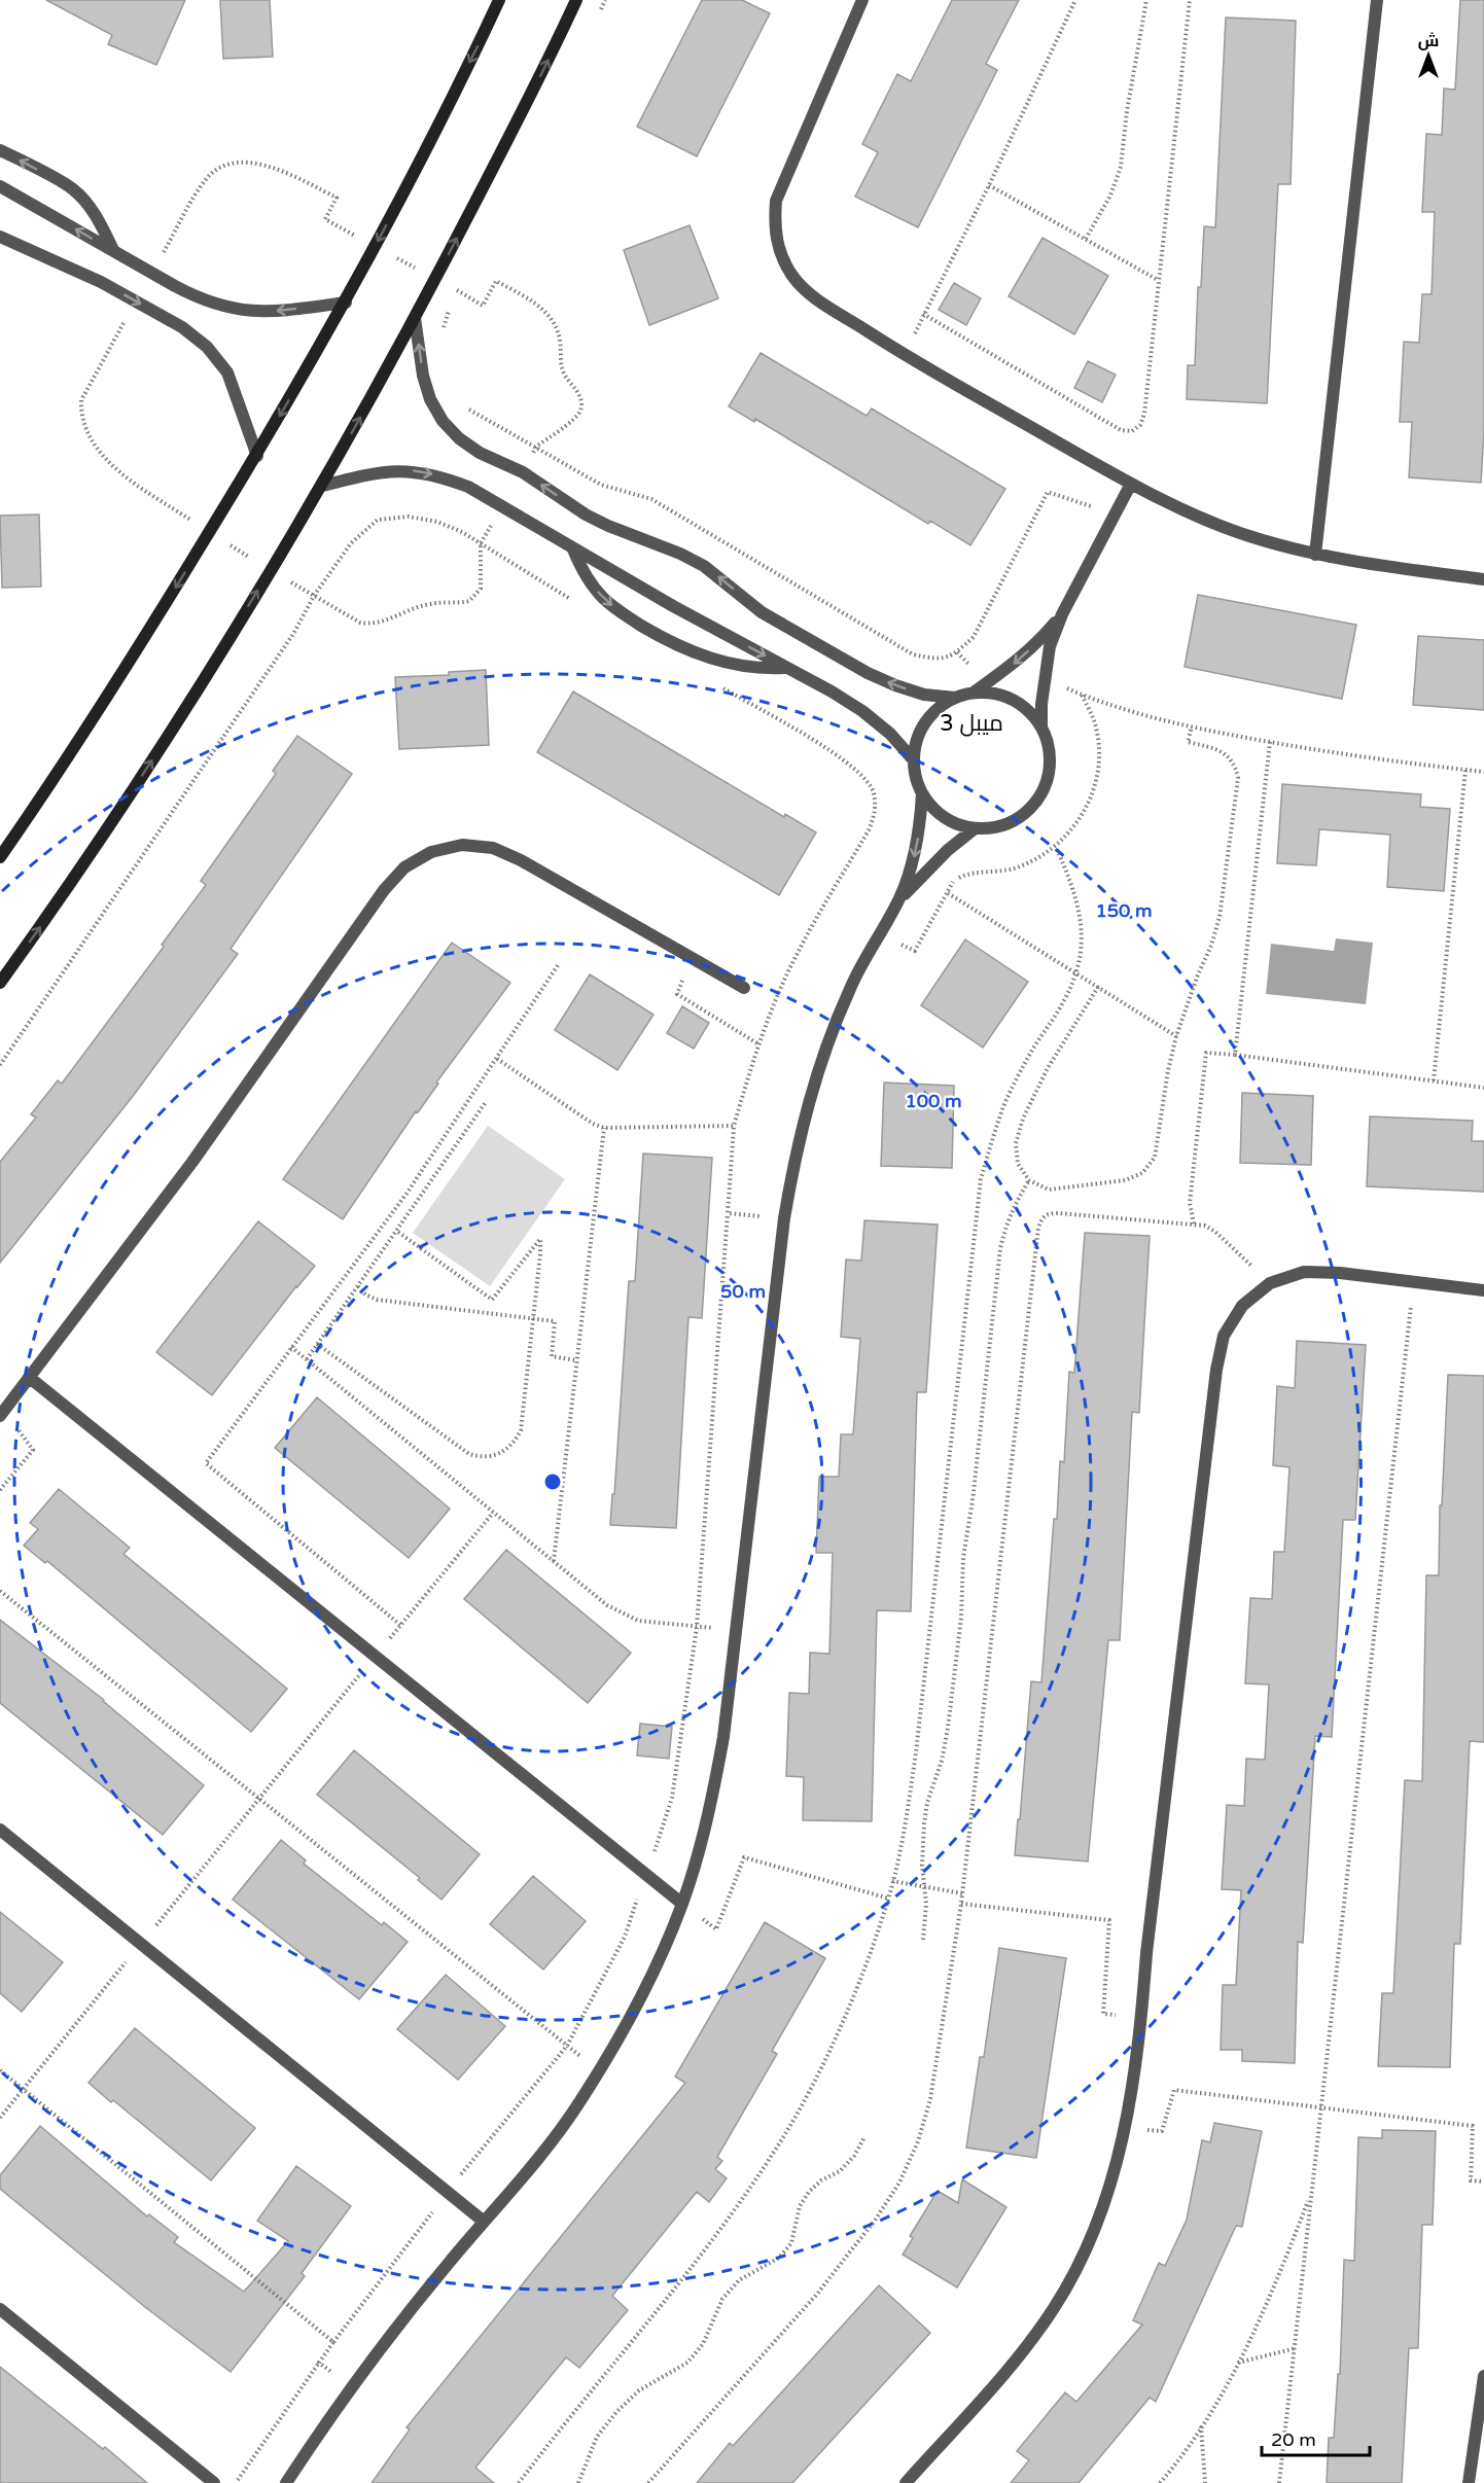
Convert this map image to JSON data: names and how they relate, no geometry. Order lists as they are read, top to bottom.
{
  "districts": ["ميبل 3"],
  "scale_bar": "20 m",
  "north": "top",
  "rings": ["150 m", "100 m", "50 m"]
}
